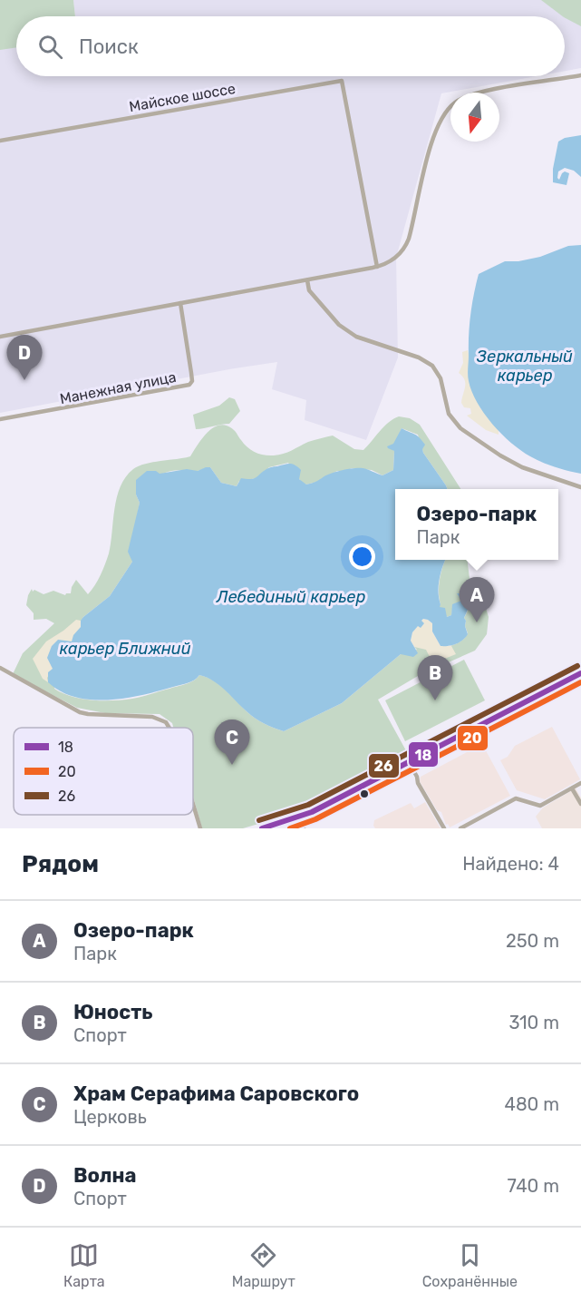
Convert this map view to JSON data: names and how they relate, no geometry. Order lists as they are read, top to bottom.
{
  "streets": {
    "street": ["Майское шоссе", "Манежная улица"]
  },
  "water": ["Зеркальный карьер", "Лебединый карьер", "карьер Ближний"],
  "lines": ["transit line 26", "transit line 18", "transit line 20"],
  "legend": ["18", "20", "26"],
  "north": "bottom",
  "page": {
    "search": "Поиск",
    "pins": [
      "D",
      "A",
      "B",
      "C"
    ],
    "popup": ["Озеро-парк", "Парк"],
    "heading": ["Рядом", "Найдено: 4"],
    "list": [
      {
        "mark": "A",
        "name": "Озеро-парк",
        "note": "Парк",
        "value": "250 m"
      },
      {
        "mark": "B",
        "name": "Юность",
        "note": "Спорт",
        "value": "310 m"
      },
      {
        "mark": "C",
        "name": "Храм Серафима Саровского",
        "note": "Церковь",
        "value": "480 m"
      },
      {
        "mark": "D",
        "name": "Волна",
        "note": "Спорт",
        "value": "740 m"
      }
    ],
    "nav": ["Карта", "Маршрут", "Сохранённые"]
  }
}
